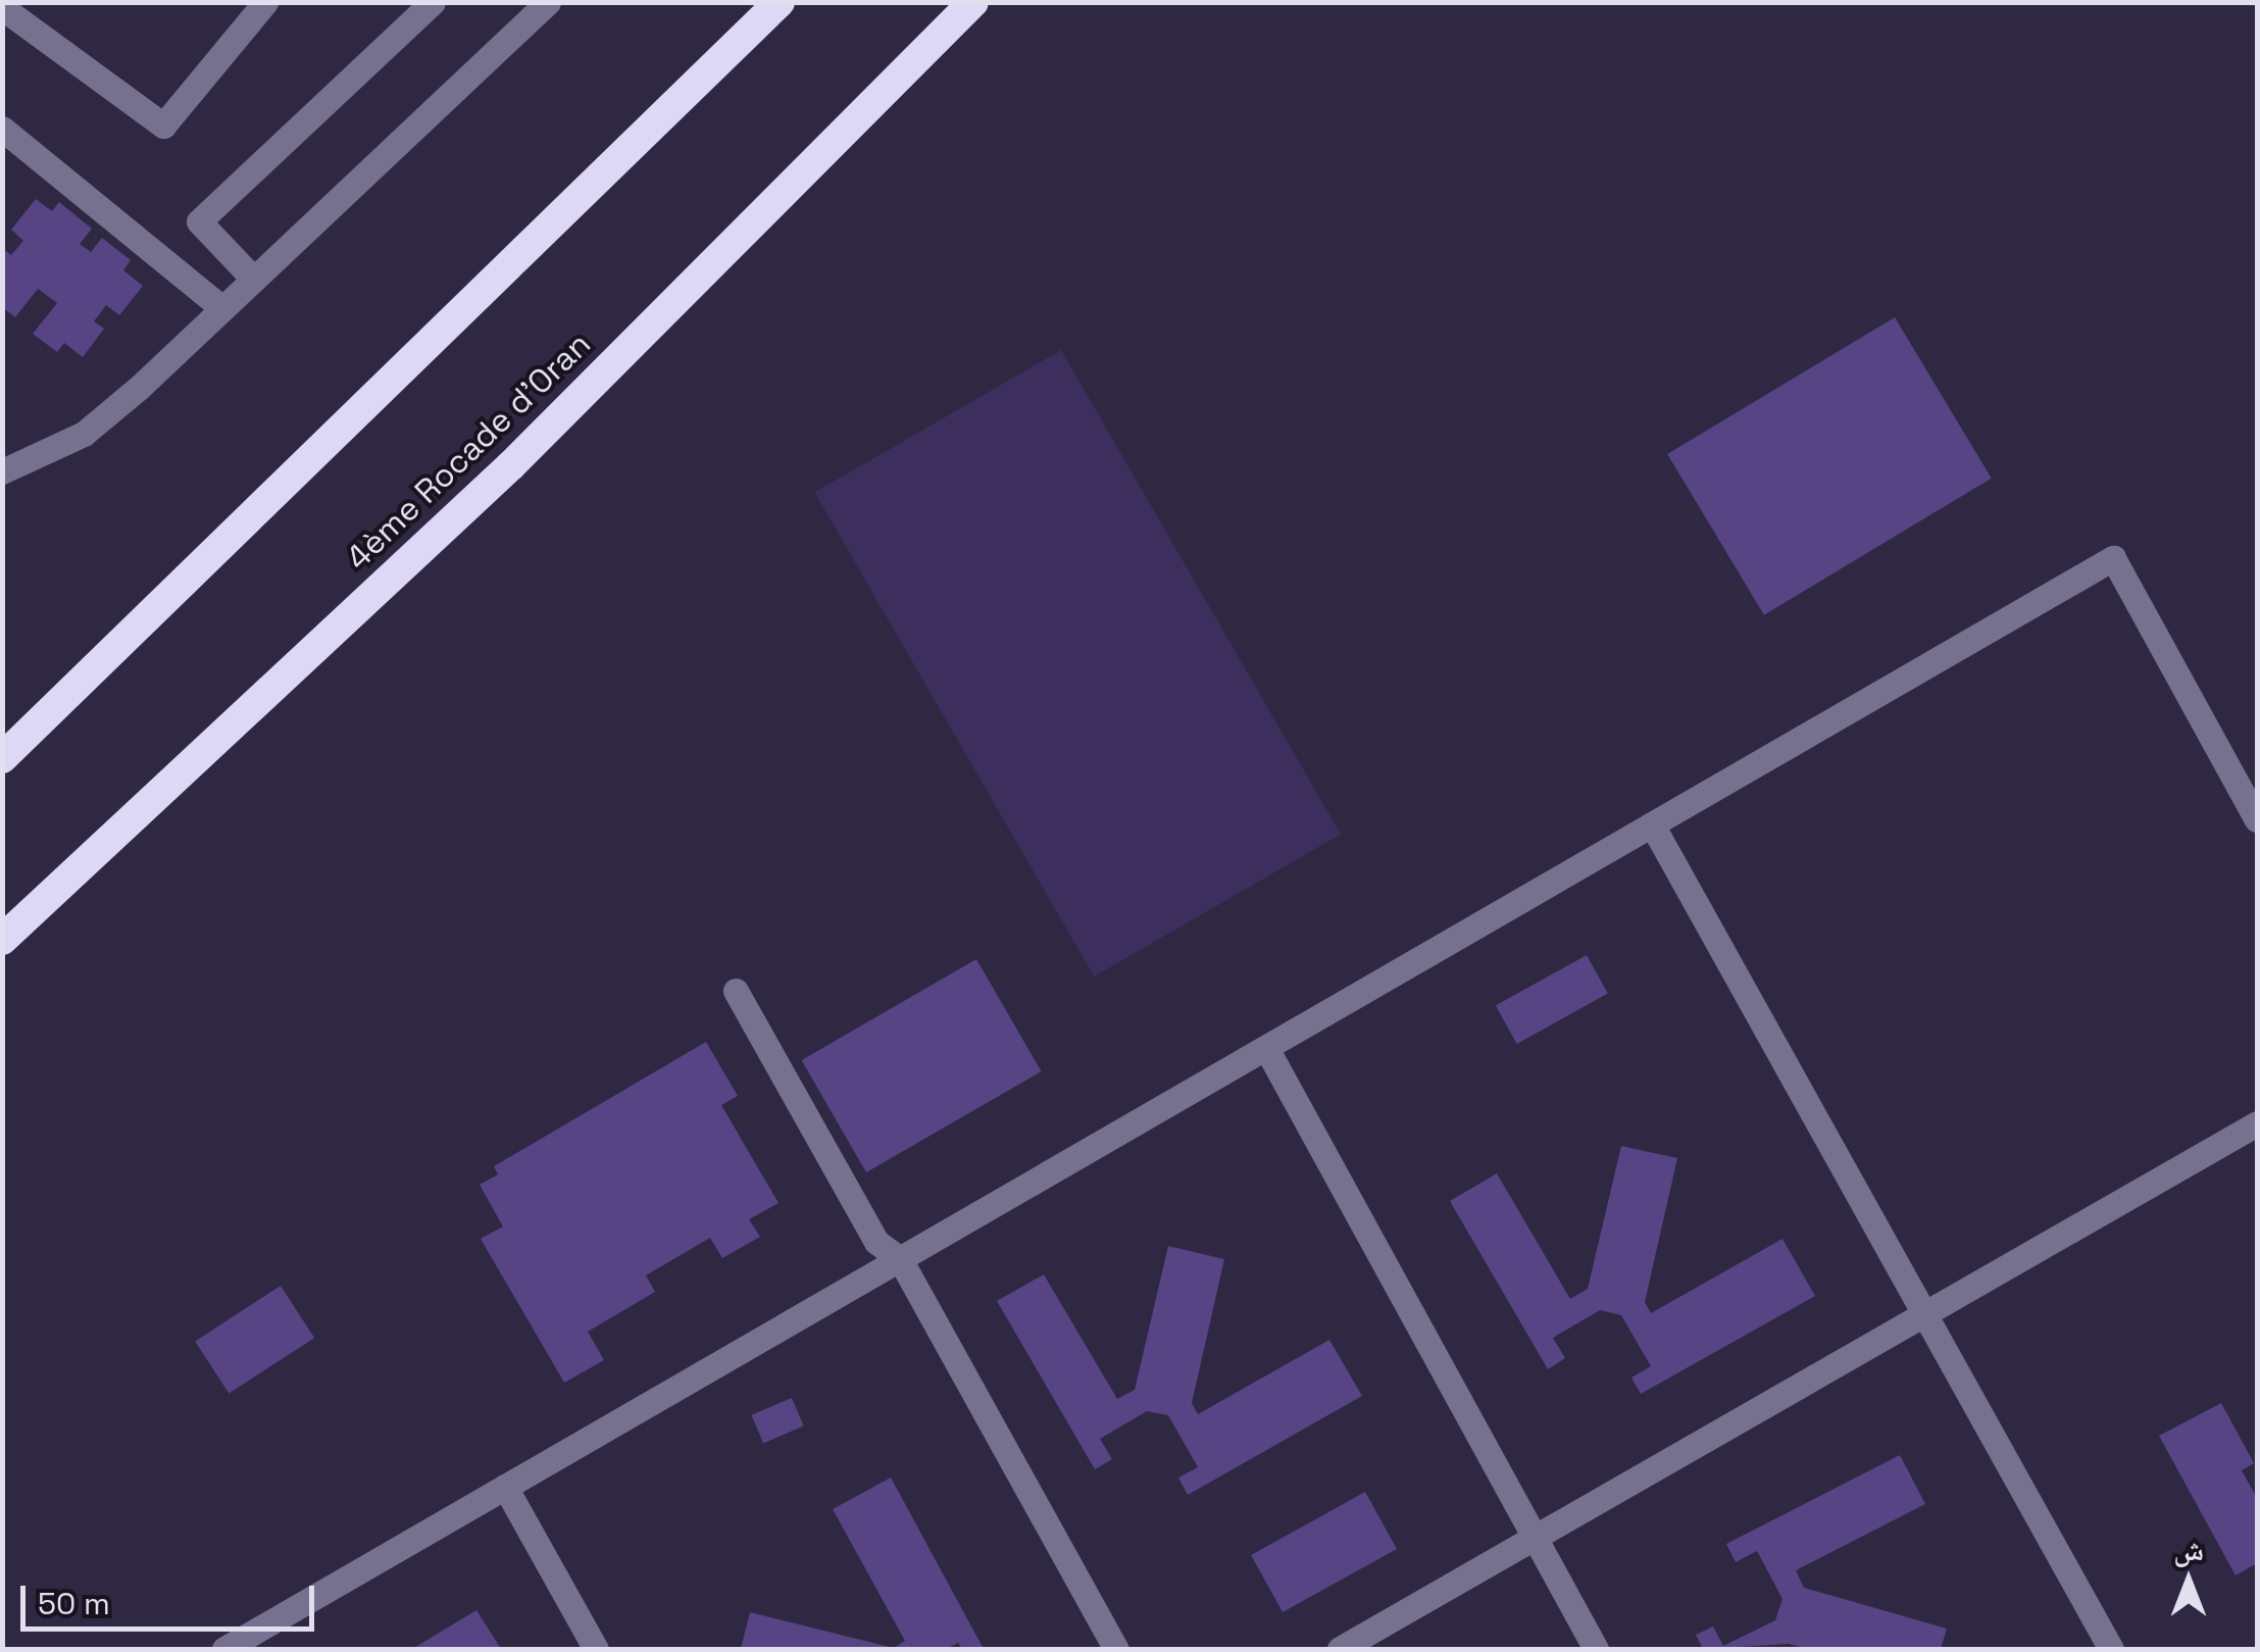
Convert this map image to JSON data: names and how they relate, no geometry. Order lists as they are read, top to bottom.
{
  "streets": {
    "highway": ["4ème Rocade d'Oran"]
  },
  "scale_bar": "50 m",
  "north": "top"
}
